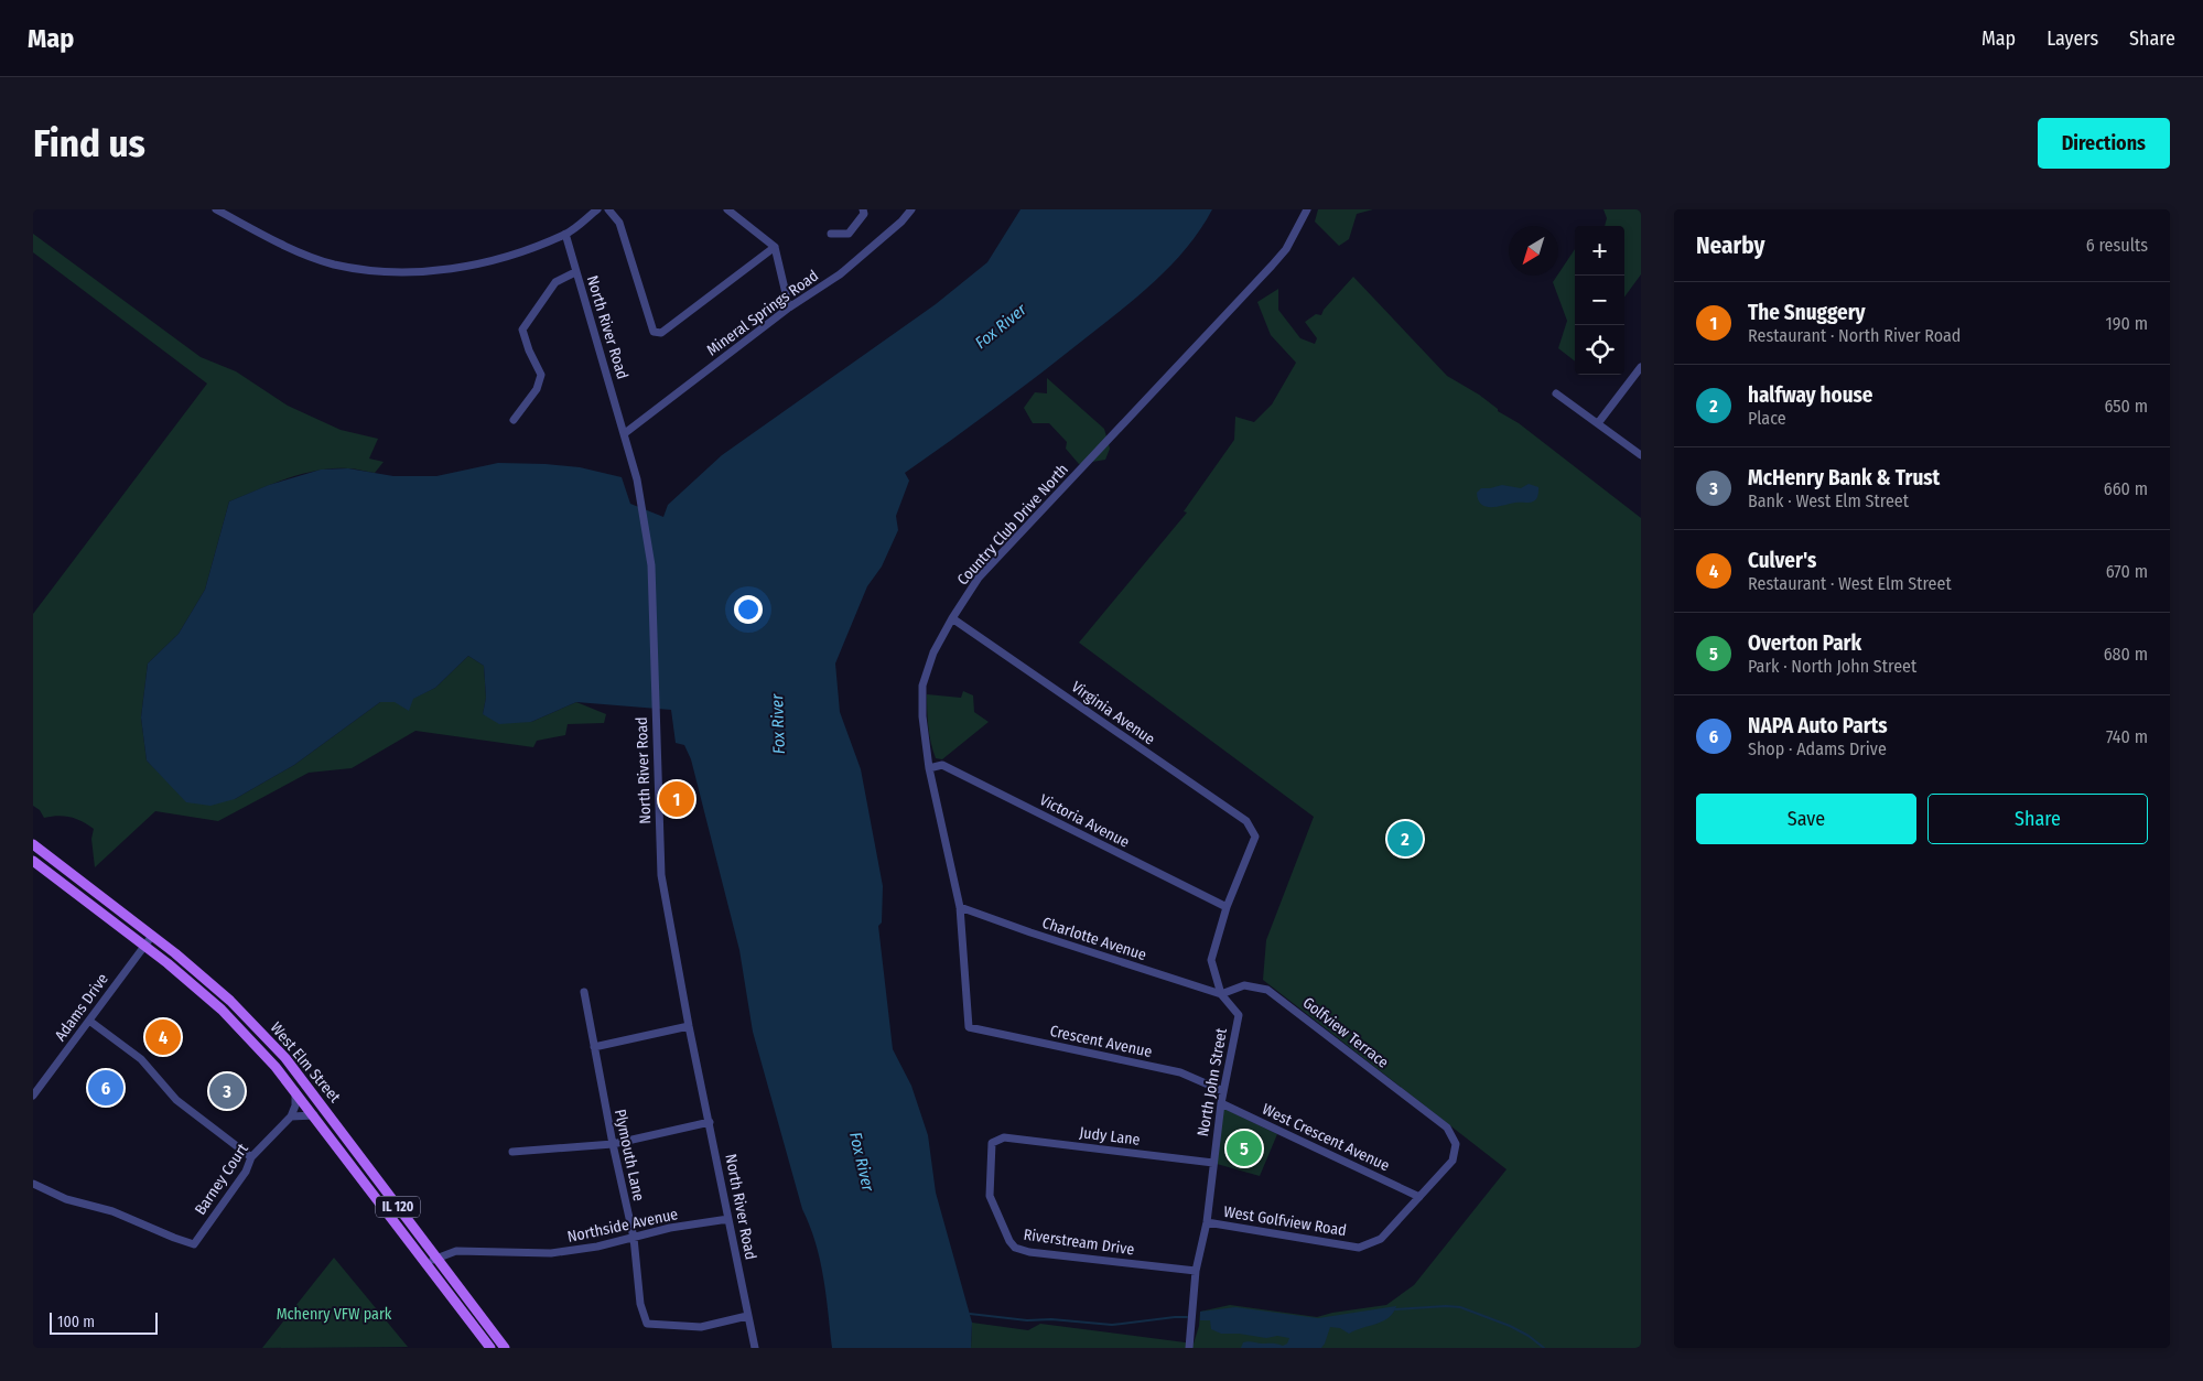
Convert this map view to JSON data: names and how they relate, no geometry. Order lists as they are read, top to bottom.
{
  "streets": {
    "main road": ["West Elm Street", "IL 120"],
    "street": [
      "Mineral Springs Road",
      "North River Road",
      "Country Club Drive North",
      "Virginia Avenue",
      "Victoria Avenue",
      "Charlotte Avenue",
      "Adams Drive",
      "Golfview Terrace",
      "Crescent Avenue",
      "North John Street",
      "Judy Lane",
      "West Crescent Avenue",
      "Plymouth Lane",
      "Barney Court",
      "West Golfview Road",
      "Northside Avenue",
      "Riverstream Drive"
    ]
  },
  "crossings": [
    ["Mineral Springs Road", "North River Road"],
    ["North River Road", "Plymouth Lane"],
    ["North River Road", "Northside Avenue"],
    ["Country Club Drive North", "Virginia Avenue"],
    ["Country Club Drive North", "Victoria Avenue"],
    ["Country Club Drive North", "Charlotte Avenue"],
    ["Country Club Drive North", "Crescent Avenue"],
    ["Virginia Avenue", "North John Street"],
    ["Victoria Avenue", "North John Street"],
    ["Charlotte Avenue", "Golfview Terrace"],
    ["Charlotte Avenue", "North John Street"],
    ["Adams Drive", "West Elm Street"],
    ["Golfview Terrace", "North John Street"],
    ["Golfview Terrace", "West Golfview Road"],
    ["Crescent Avenue", "North John Street"],
    ["West Elm Street", "Northside Avenue"],
    ["North John Street", "Judy Lane"],
    ["North John Street", "West Crescent Avenue"],
    ["North John Street", "West Golfview Road"],
    ["North John Street", "Riverstream Drive"],
    ["Judy Lane", "Riverstream Drive"],
    ["West Crescent Avenue", "West Golfview Road"],
    ["Plymouth Lane", "Northside Avenue"]
  ],
  "water": ["Fox River"],
  "parks": ["Mchenry VFW park"],
  "scale_bar": "100 m",
  "north": "bottom left",
  "page": {
    "header": "Map",
    "nav": ["Map", "Layers", "Share"],
    "buttons": [
      "Directions",
      ["Save", "Share"]
    ],
    "title": "Find us",
    "heading": ["Nearby", "6 results"],
    "map_buttons": ["+", "−"],
    "list": [
      {
        "mark": "1",
        "name": "The Snuggery",
        "note": "Restaurant · North River Road",
        "value": "190 m"
      },
      {
        "mark": "2",
        "name": "halfway house",
        "note": "Place",
        "value": "650 m"
      },
      {
        "mark": "3",
        "name": "McHenry Bank & Trust",
        "note": "Bank · West Elm Street",
        "value": "660 m"
      },
      {
        "mark": "4",
        "name": "Culver's",
        "note": "Restaurant · West Elm Street",
        "value": "670 m"
      },
      {
        "mark": "5",
        "name": "Overton Park",
        "note": "Park · North John Street",
        "value": "680 m"
      },
      {
        "mark": "6",
        "name": "NAPA Auto Parts",
        "note": "Shop · Adams Drive",
        "value": "740 m"
      }
    ],
    "pins": [
      "1",
      "2",
      "4",
      "6",
      "3",
      "5"
    ],
    "scale": "100 m"
  }
}
